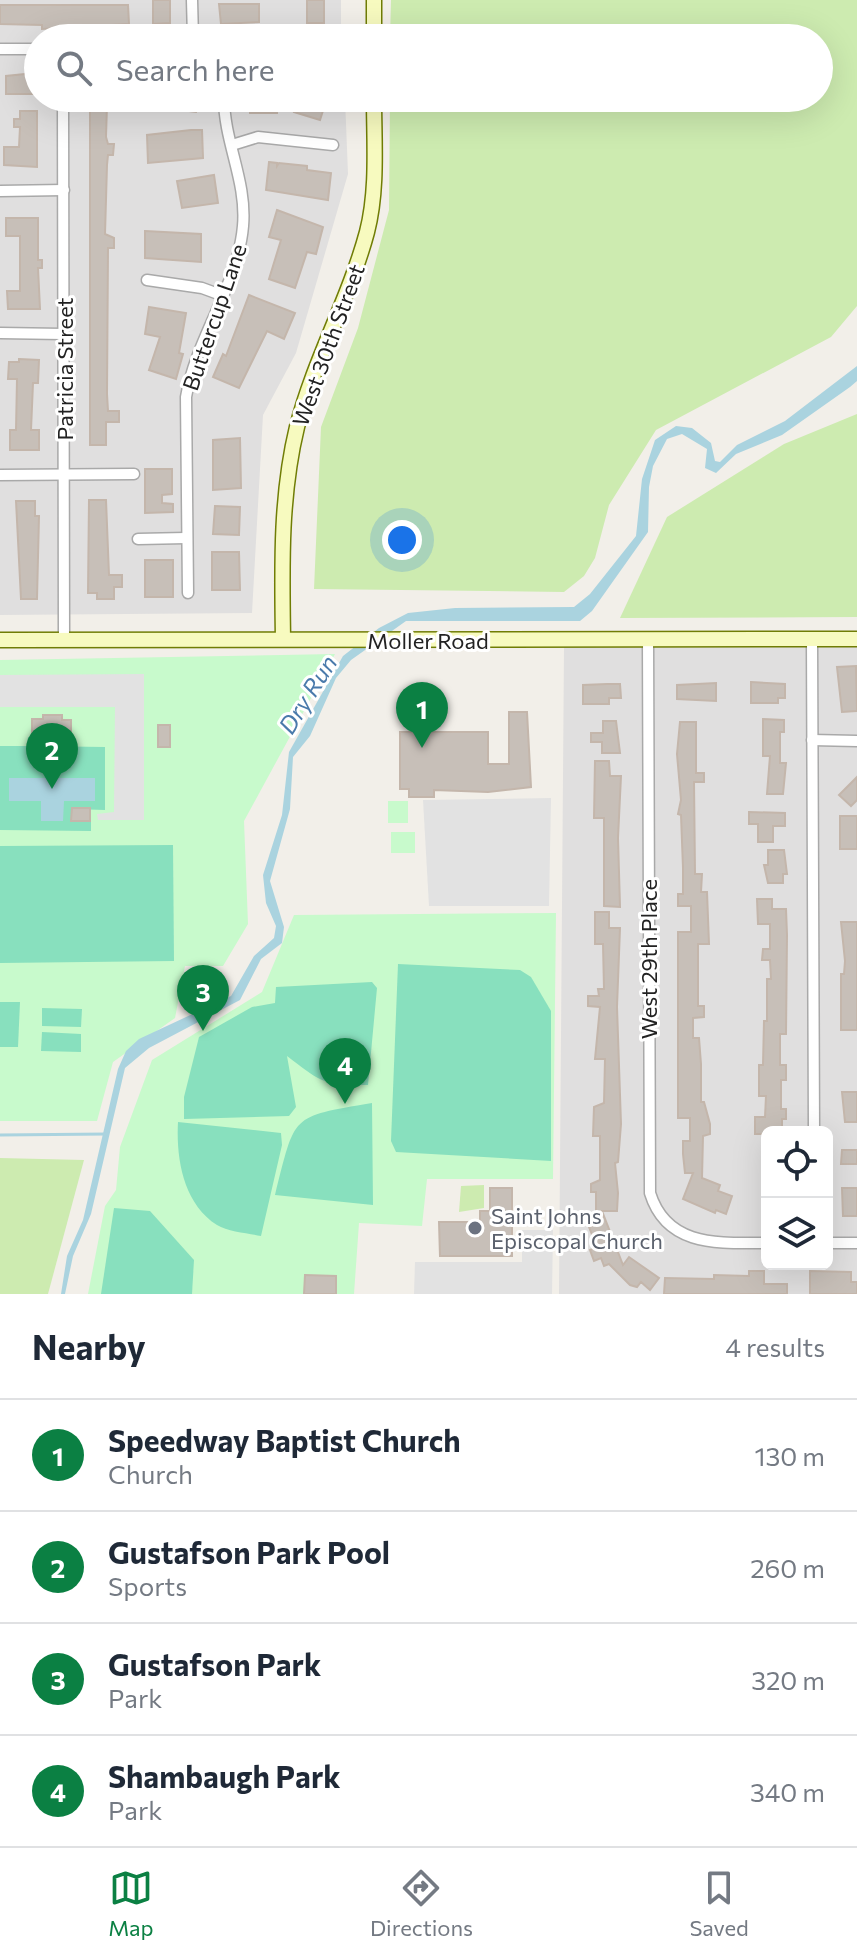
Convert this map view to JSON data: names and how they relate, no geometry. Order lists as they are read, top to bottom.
{
  "streets": {
    "street": [
      "Buttercup Lane",
      "West 30th Street",
      "Patricia Street",
      "Moller Road",
      "West 29th Place"
    ]
  },
  "crossings": [
    ["West 30th Street", "Moller Road"],
    ["Patricia Street", "Moller Road"],
    ["Moller Road", "West 29th Place"]
  ],
  "water": ["Dry Run"],
  "places": ["Saint Johns Episcopal Church"],
  "page": {
    "search": "Search here",
    "pins": [
      "1",
      "2",
      "3",
      "4"
    ],
    "heading": ["Nearby", "4 results"],
    "list": [
      {
        "mark": "1",
        "name": "Speedway Baptist Church",
        "note": "Church",
        "value": "130 m"
      },
      {
        "mark": "2",
        "name": "Gustafson Park Pool",
        "note": "Sports",
        "value": "260 m"
      },
      {
        "mark": "3",
        "name": "Gustafson Park",
        "note": "Park",
        "value": "320 m"
      },
      {
        "mark": "4",
        "name": "Shambaugh Park",
        "note": "Park",
        "value": "340 m"
      }
    ],
    "nav": ["Map", "Directions", "Saved"]
  }
}
